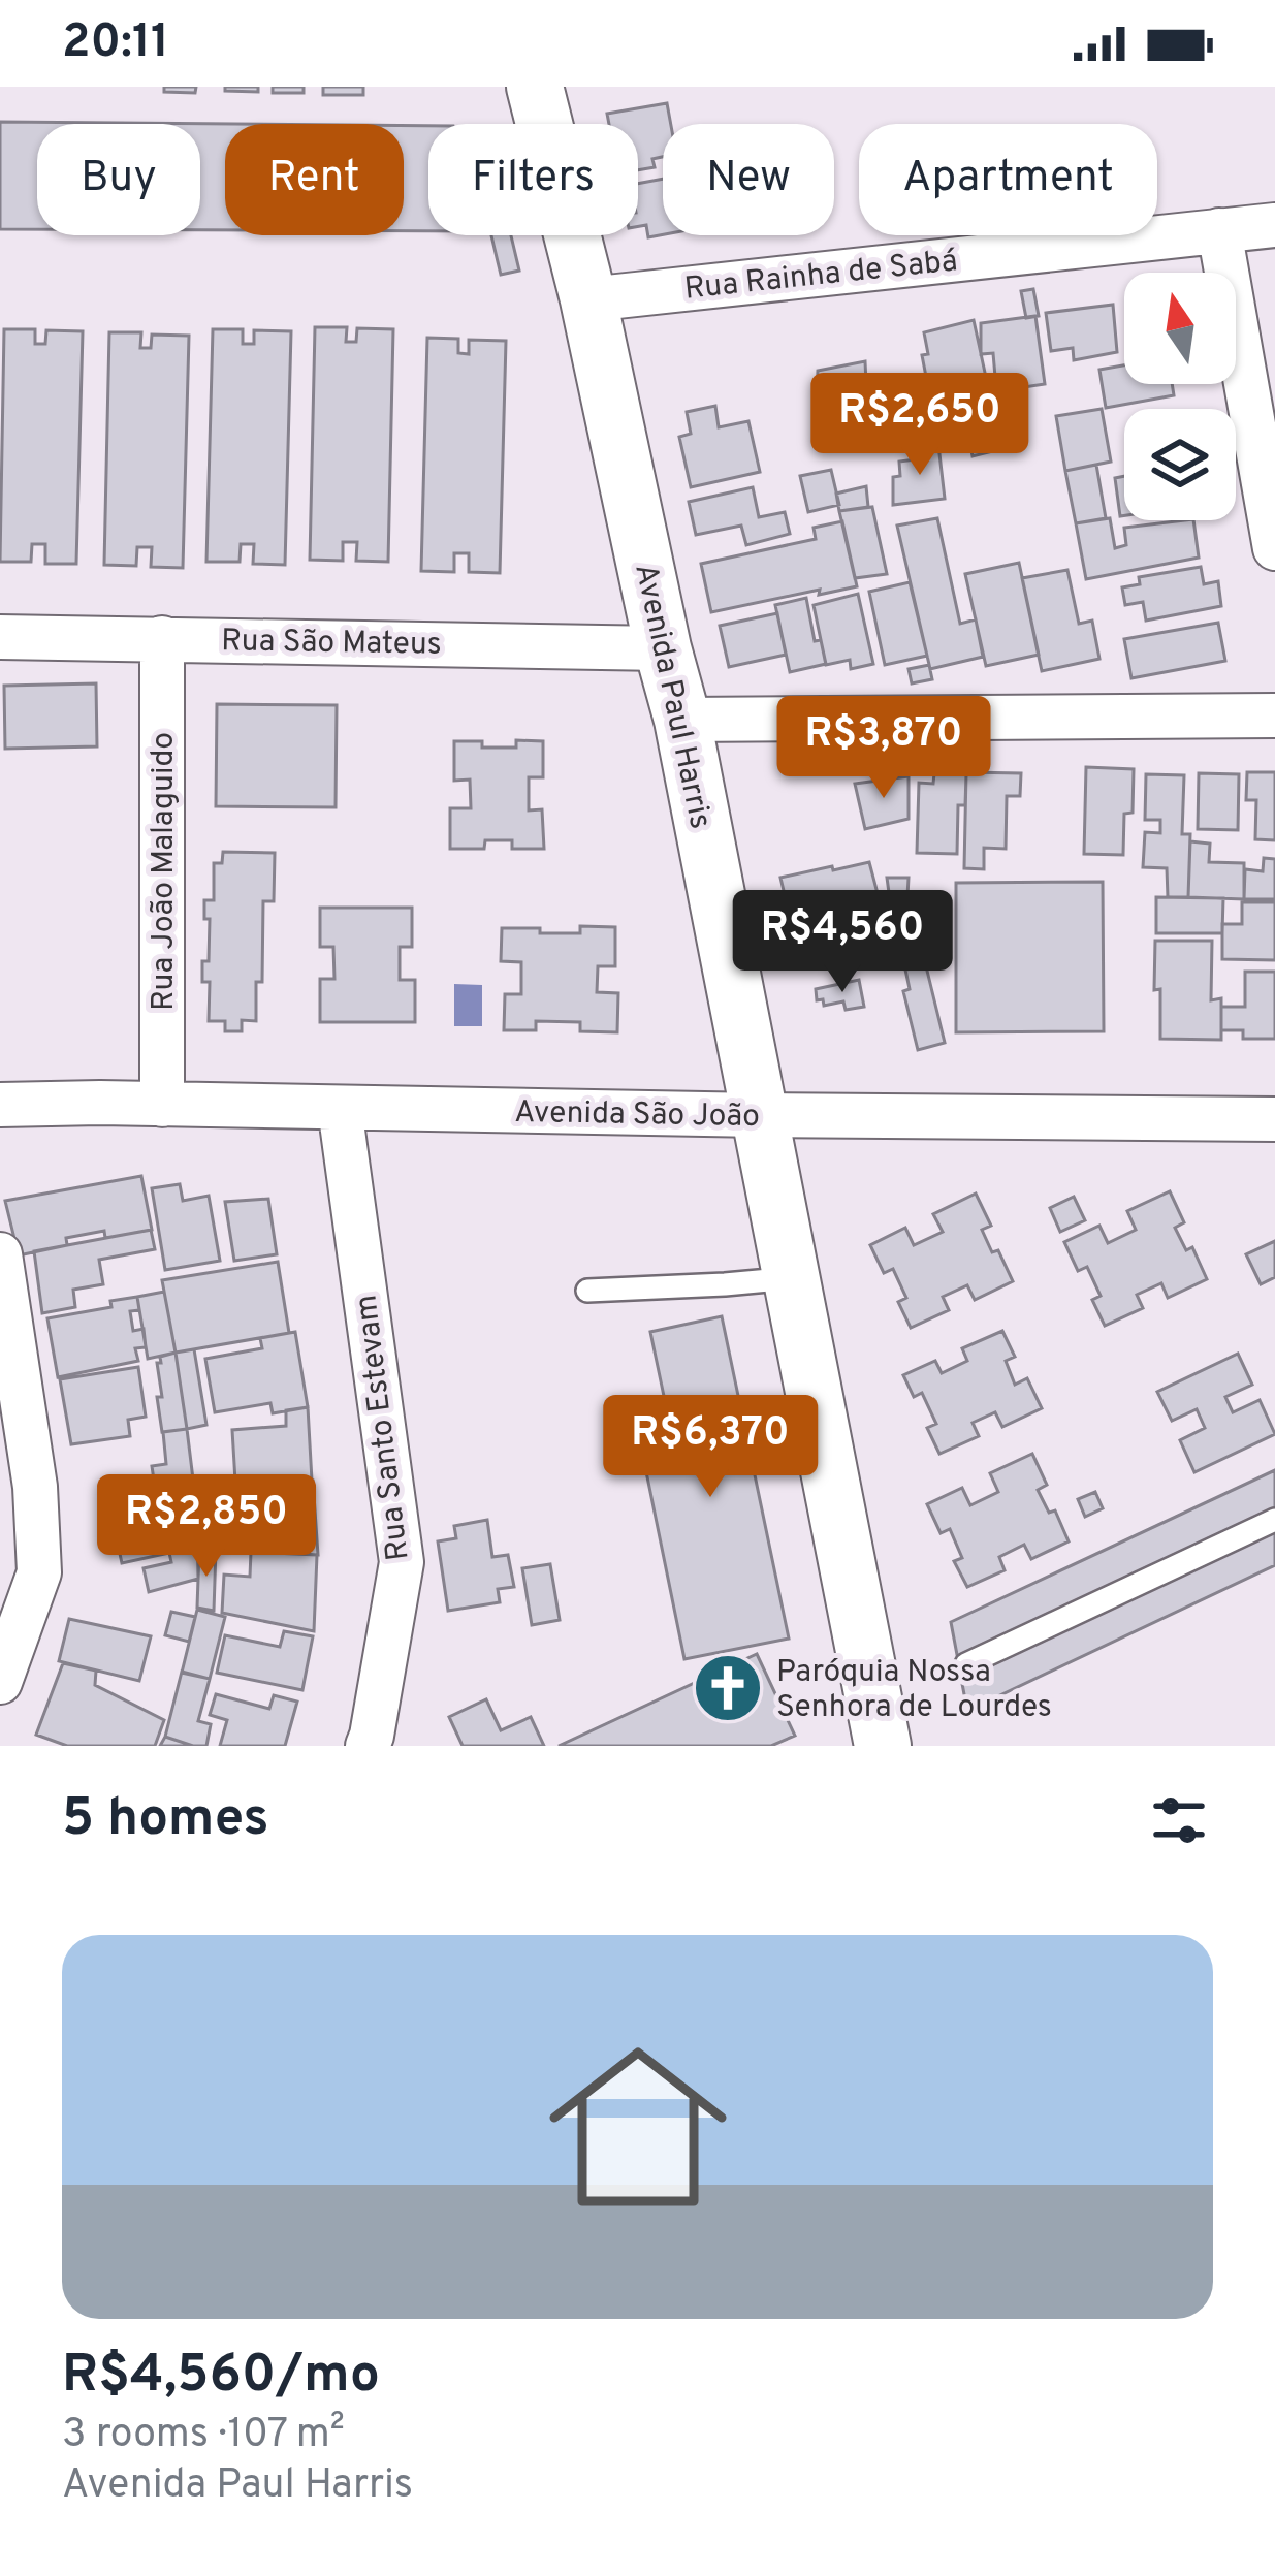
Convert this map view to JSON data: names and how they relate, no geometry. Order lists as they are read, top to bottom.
{
  "streets": {
    "street": [
      "Rua Rainha de Sabá",
      "Rua São Mateus",
      "Avenida Paul Harris",
      "Rua João Malaguido",
      "Avenida São João",
      "Rua Santo Estevam"
    ]
  },
  "crossings": [
    ["Rua Rainha de Sabá", "Avenida Paul Harris"],
    ["Rua São Mateus", "Avenida Paul Harris"],
    ["Rua São Mateus", "Rua João Malaguido"],
    ["Avenida Paul Harris", "Avenida São João"],
    ["Rua João Malaguido", "Avenida São João"],
    ["Avenida São João", "Rua Santo Estevam"]
  ],
  "places": {
    "church": ["Paróquia Nossa Senhora de Lourdes"]
  },
  "north": "top",
  "page": {
    "status": "20:11",
    "chip": [
      "Buy",
      "Rent",
      "Filters",
      "New",
      "Apartment"
    ],
    "price": [
      "R$2,650",
      "R$3,870",
      "R$4,560",
      "R$6,370",
      "R$2,850"
    ],
    "heading": "5 homes",
    "list": [
      {
        "name": "R$4,560/mo",
        "note": "3 rooms · 107 m² · Avenida Paul Harris"
      }
    ]
  }
}
